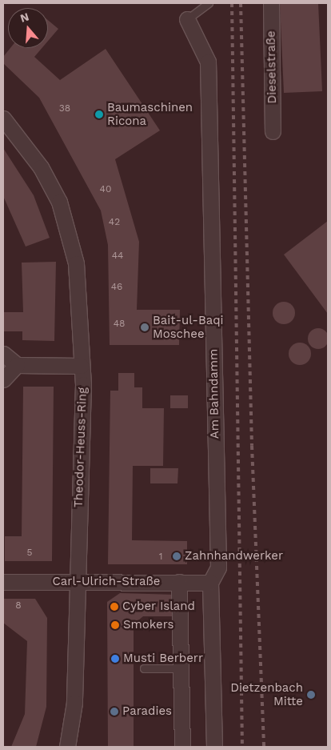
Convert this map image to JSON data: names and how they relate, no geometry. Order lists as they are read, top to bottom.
{
  "streets": {
    "street": [
      "Dieselstraße",
      "Am Bahndamm",
      "Theodor-Heuss-Ring",
      "Carl-Ulrich-Straße"
    ]
  },
  "crossings": [
    ["Am Bahndamm", "Carl-Ulrich-Straße"],
    ["Theodor-Heuss-Ring", "Carl-Ulrich-Straße"]
  ],
  "places": [
    "Baumaschinen Ricona",
    "Bait-ul-Baqi Moschee",
    "Zahnhandwerker",
    "Cyber Island",
    "Smokers",
    "Musti Berberr",
    "Dietzenbach Mitte",
    "Paradies"
  ],
  "house_numbers": [
    "38",
    "40",
    "42",
    "44",
    "46",
    "48",
    "5",
    "1",
    "8"
  ],
  "north": "top"
}
